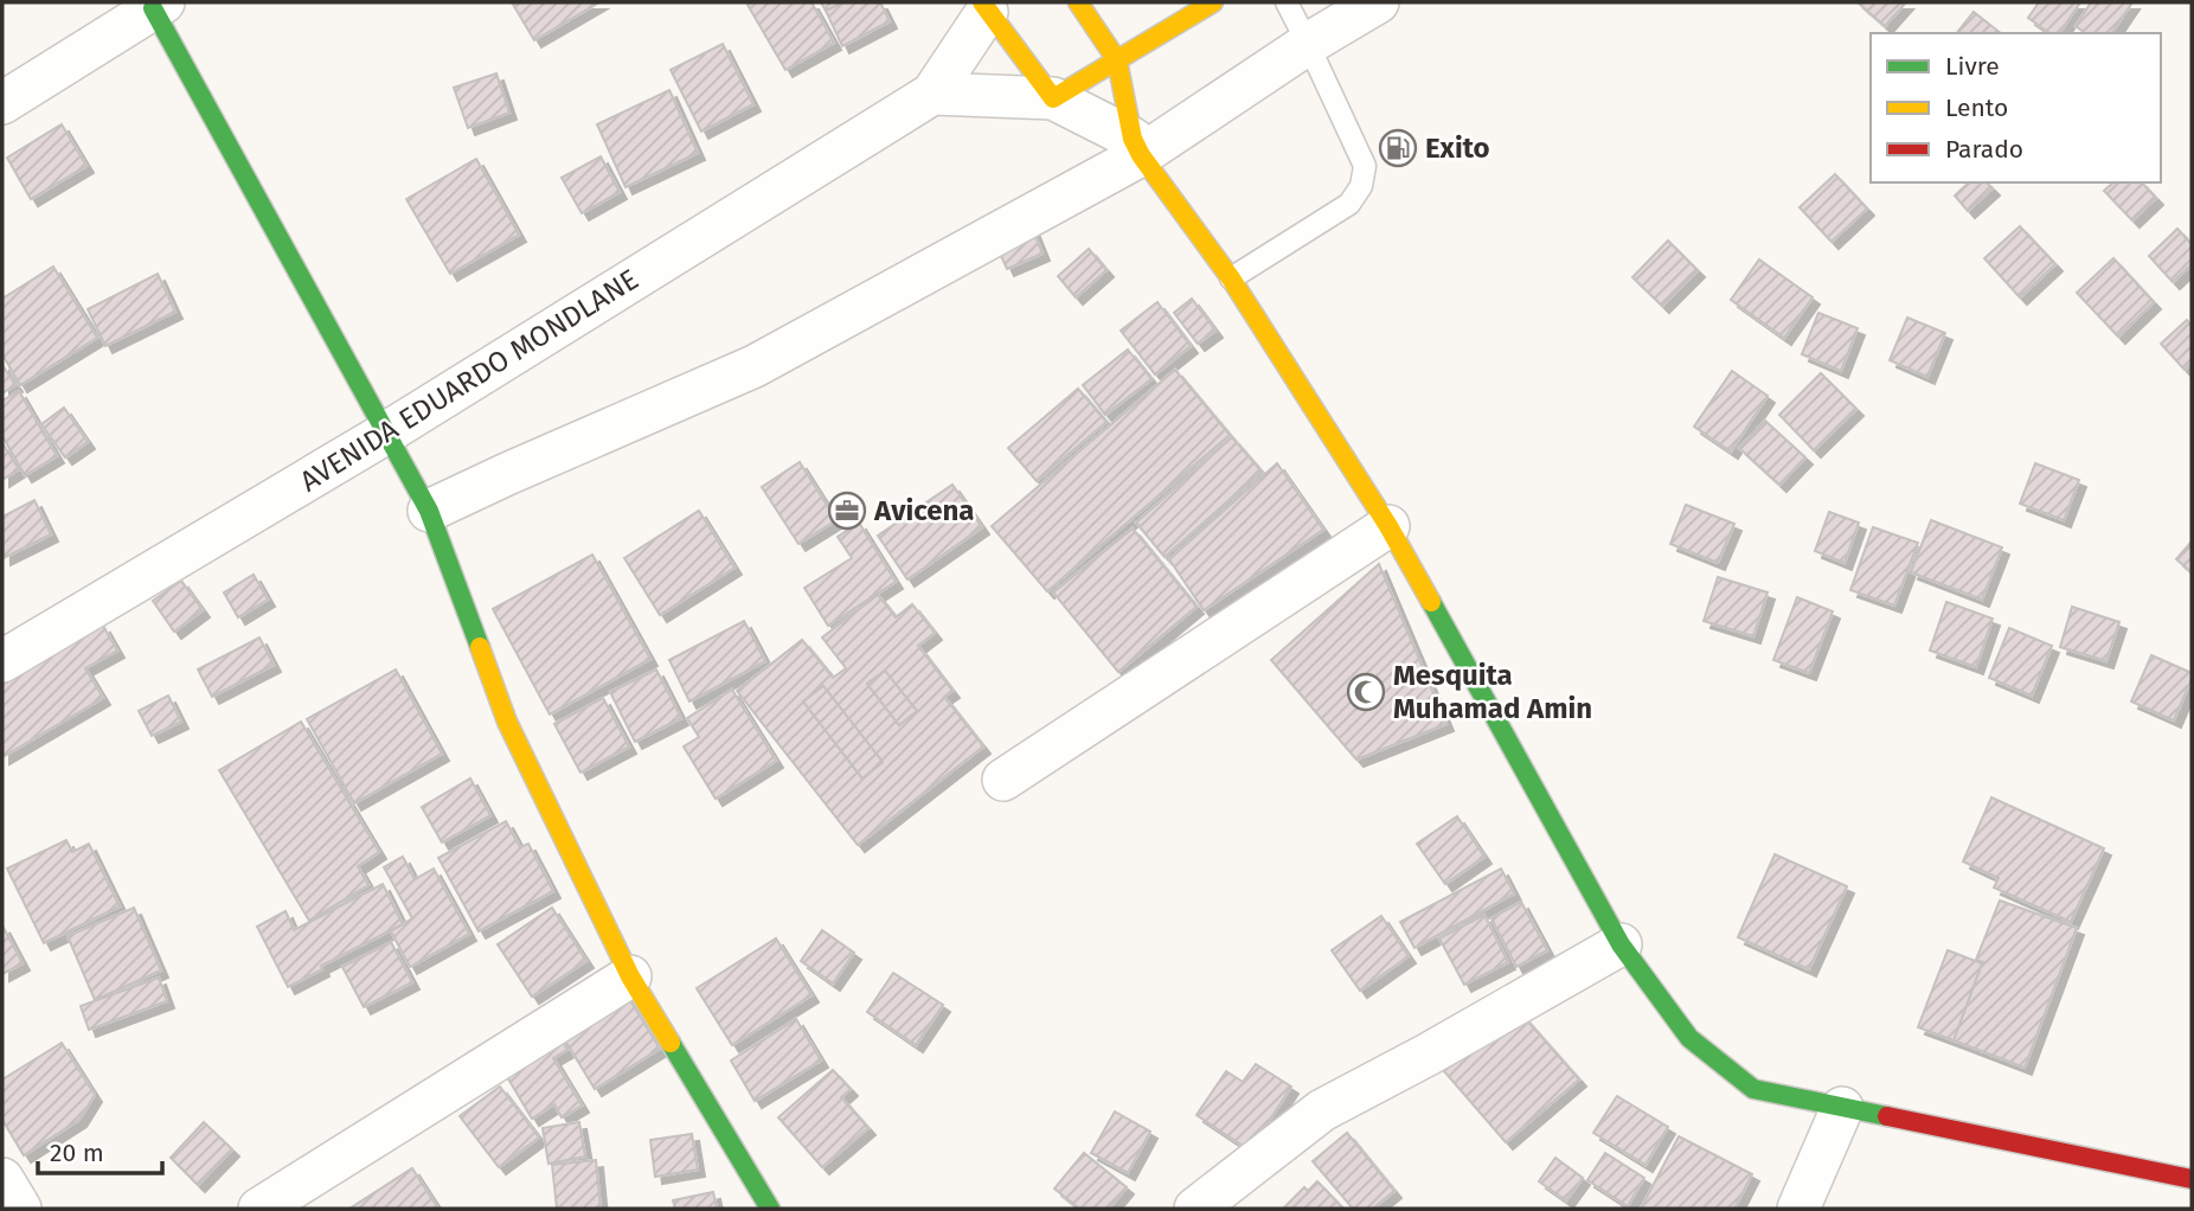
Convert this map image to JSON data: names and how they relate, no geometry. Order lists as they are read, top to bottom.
{
  "streets": {
    "street": ["AVENIDA EDUARDO MONDLANE"]
  },
  "places": {
    "fuel station": ["Exito"],
    "office": ["Avicena"],
    "mosque": ["Mesquita Muhamad Amin"]
  },
  "legend": ["Livre", "Lento", "Parado"],
  "scale_bar": "20 m"
}
